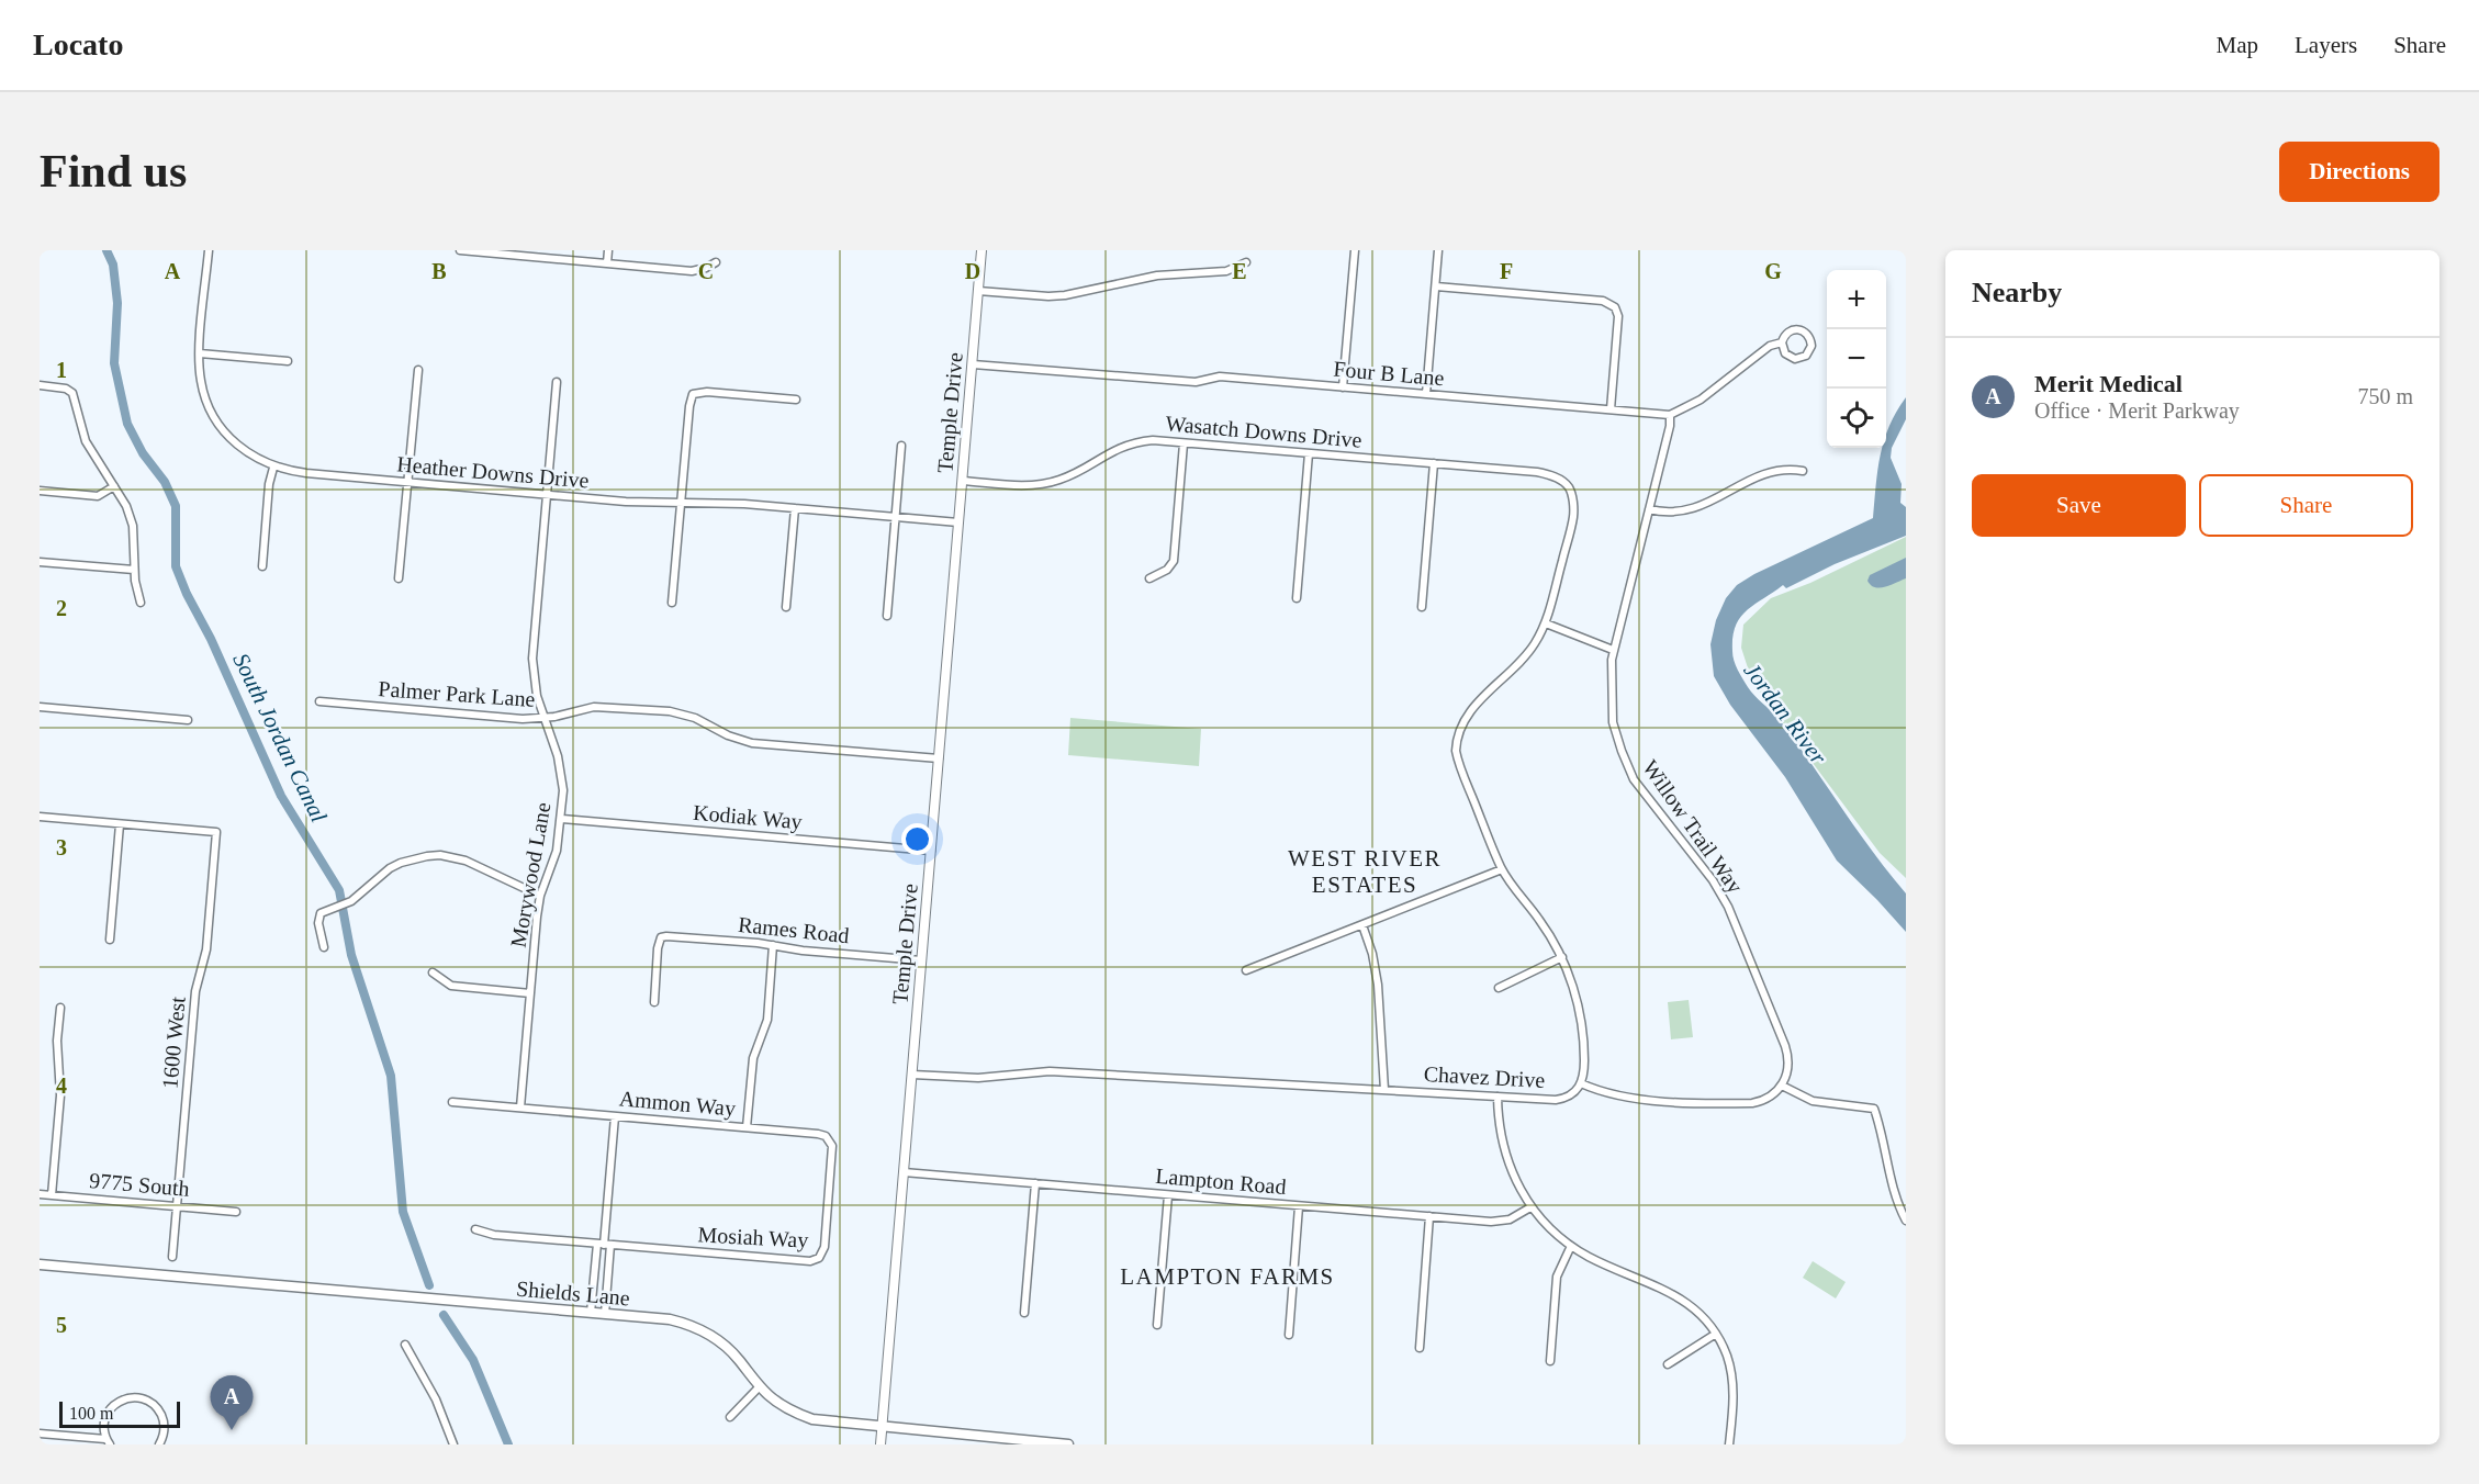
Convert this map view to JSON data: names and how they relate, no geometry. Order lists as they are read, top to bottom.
{
  "streets": {
    "main road": ["Shields Lane"],
    "street": [
      "Four B Lane",
      "Temple Drive",
      "Wasatch Downs Drive",
      "Heather Downs Drive",
      "Palmer Park Lane",
      "Kodiak Way",
      "Willow Trail Way",
      "Morywood Lane",
      "Rames Road",
      "1600 West",
      "Chavez Drive",
      "Ammon Way",
      "Lampton Road",
      "9775 South",
      "Mosiah Way"
    ]
  },
  "crossings": [
    ["Four B Lane", "Temple Drive"],
    ["Four B Lane", "Willow Trail Way"],
    ["Temple Drive", "Wasatch Downs Drive"],
    ["Temple Drive", "Heather Downs Drive"],
    ["Temple Drive", "Palmer Park Lane"],
    ["Temple Drive", "Kodiak Way"],
    ["Temple Drive", "Rames Road"],
    ["Temple Drive", "Chavez Drive"],
    ["Temple Drive", "Lampton Road"],
    ["Temple Drive", "Shields Lane"],
    ["Heather Downs Drive", "Morywood Lane"],
    ["Palmer Park Lane", "Morywood Lane"],
    ["Kodiak Way", "Morywood Lane"],
    ["Morywood Lane", "Ammon Way"],
    ["1600 West", "9775 South"],
    ["Ammon Way", "Mosiah Way"]
  ],
  "districts": ["WEST RIVER ESTATES", "LAMPTON FARMS"],
  "water": ["Jordan River", "South Jordan Canal"],
  "scale_bar": "100 m",
  "page": {
    "header": "Locato",
    "nav": ["Map", "Layers", "Share"],
    "buttons": [
      "Directions",
      ["Save", "Share"]
    ],
    "title": "Find us",
    "heading": "Nearby",
    "map_buttons": ["+", "−"],
    "list": [
      {
        "mark": "A",
        "name": "Merit Medical",
        "note": "Office · Merit Parkway",
        "value": "750 m"
      }
    ],
    "pins": "A",
    "scale": "100 m"
  },
  "grid": {
    "columns": [
      "A",
      "B",
      "C",
      "D",
      "E",
      "F",
      "G"
    ],
    "rows": [
      "1",
      "2",
      "3",
      "4",
      "5"
    ]
  }
}
